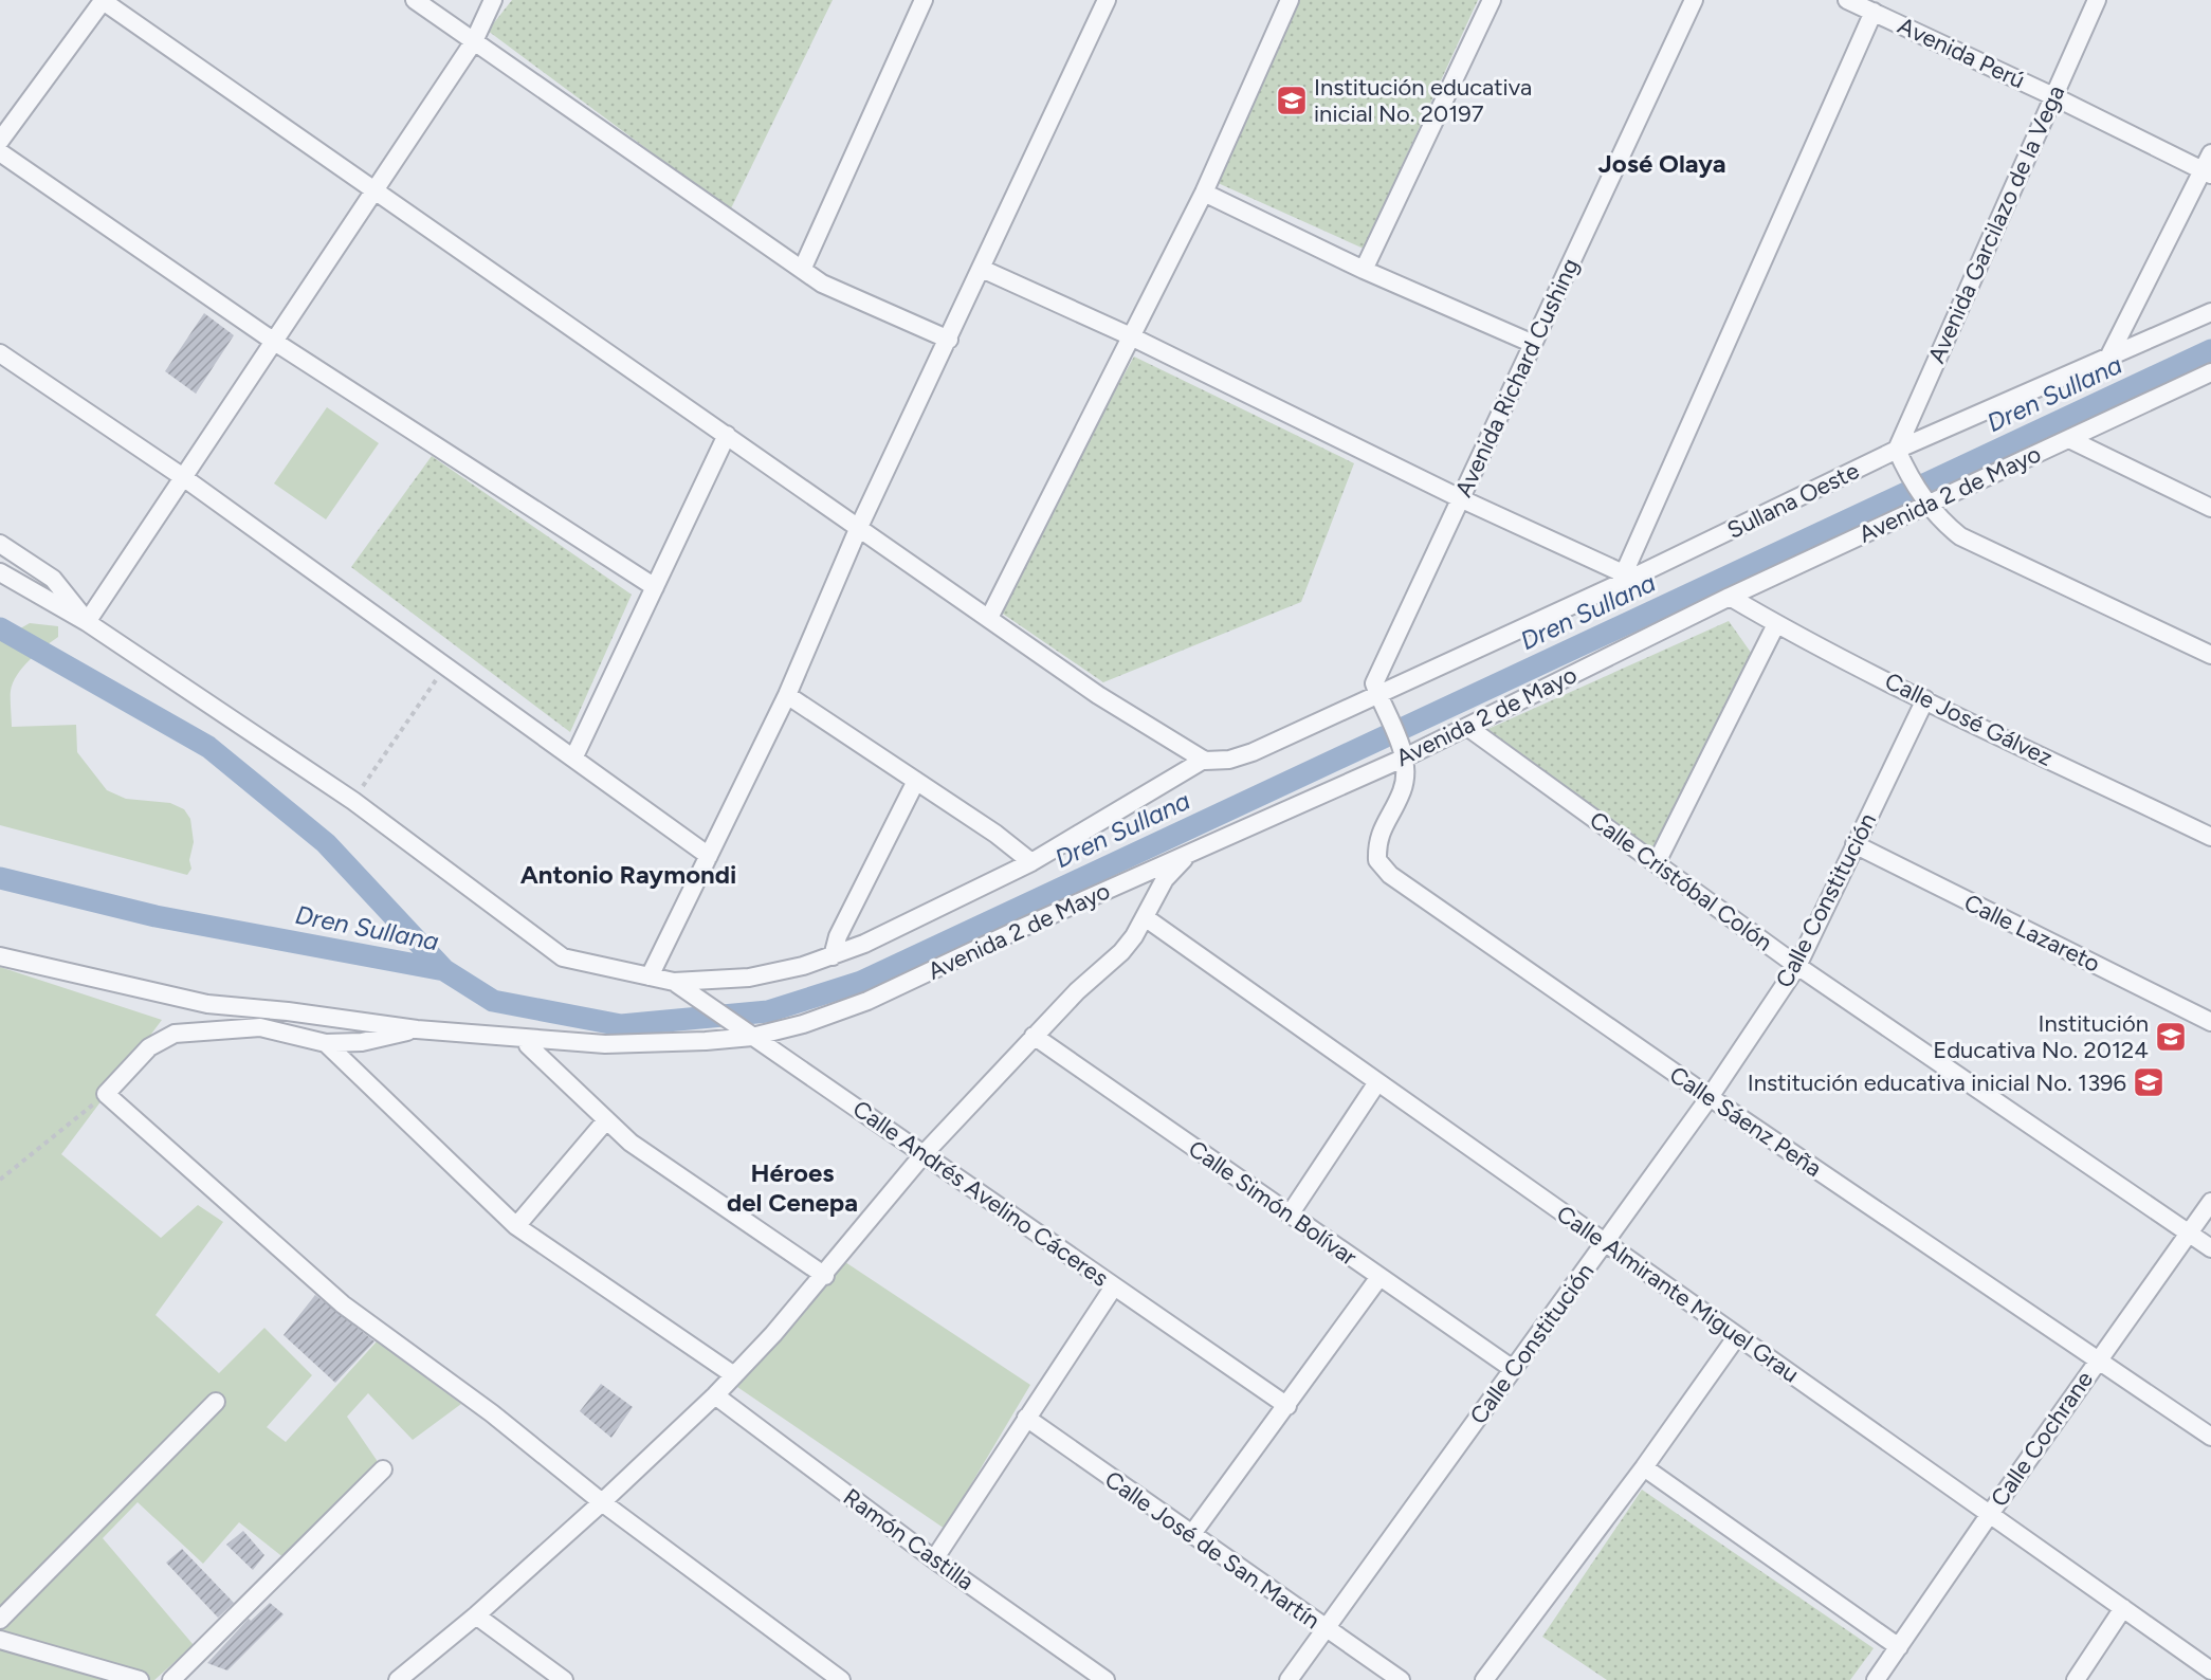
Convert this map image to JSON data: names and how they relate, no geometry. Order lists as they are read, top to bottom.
{
  "streets": {
    "street": [
      "Avenida Perú",
      "Avenida Garcilazo de la Vega",
      "Avenida Richard Cushing",
      "Avenida 2 de Mayo",
      "Sullana Oeste",
      "Calle José Gálvez",
      "Calle Cristóbal Colón",
      "Calle Constitución",
      "Calle Lazareto",
      "Calle Sáenz Peña",
      "Calle Andrés Avelino Cáceres",
      "Calle Simón Bolívar",
      "Calle Almirante Miguel Grau",
      "Calle Cochrane",
      "Ramón Castilla",
      "Calle José de San Martín"
    ]
  },
  "crossings": [
    ["Avenida Perú", "Avenida Garcilazo de la Vega"],
    ["Avenida Garcilazo de la Vega", "Sullana Oeste"],
    ["Avenida Richard Cushing", "Sullana Oeste"],
    ["Avenida 2 de Mayo", "Calle José Gálvez"],
    ["Avenida 2 de Mayo", "Calle Cristóbal Colón"],
    ["Avenida 2 de Mayo", "Calle Sáenz Peña"],
    ["Avenida 2 de Mayo", "Calle Andrés Avelino Cáceres"],
    ["Calle José Gálvez", "Calle Constitución"],
    ["Calle Cristóbal Colón", "Calle Constitución"],
    ["Calle Cristóbal Colón", "Calle Cochrane"],
    ["Calle Constitución", "Calle Lazareto"],
    ["Calle Constitución", "Calle Sáenz Peña"],
    ["Calle Constitución", "Calle Simón Bolívar"],
    ["Calle Constitución", "Calle Almirante Miguel Grau"],
    ["Calle Constitución", "Calle José de San Martín"],
    ["Calle Sáenz Peña", "Calle Cochrane"],
    ["Calle Almirante Miguel Grau", "Calle Cochrane"]
  ],
  "districts": ["José Olaya", "Antonio Raymondi", "Héroes del Cenepa"],
  "water": ["Dren Sullana"],
  "places": {
    "school or university": ["Institución educativa inicial No. 20197", "Institución Educativa No. 20124", "Institución educativa inicial No. 1396"]
  }
}
